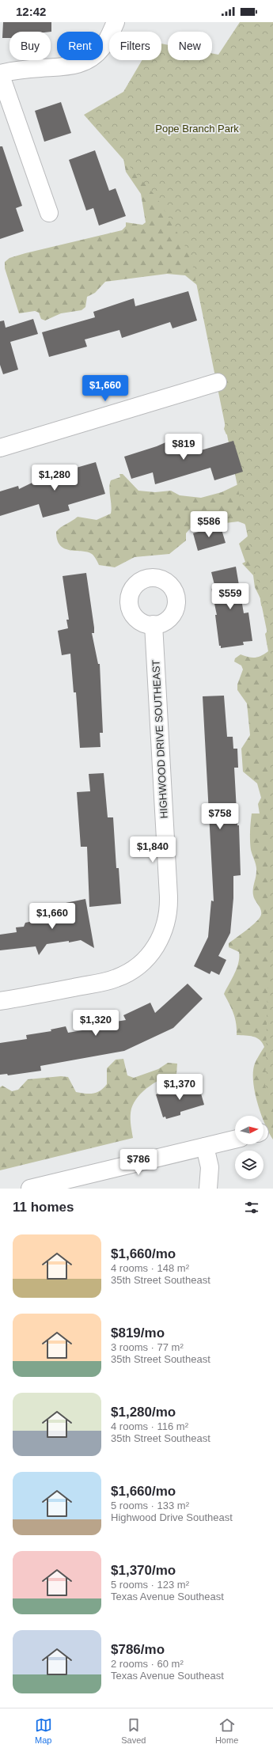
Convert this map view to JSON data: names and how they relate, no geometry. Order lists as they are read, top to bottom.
{
  "streets": {
    "street": ["HIGHWOOD DRIVE SOUTHEAST"]
  },
  "parks": ["Pope Branch Park"],
  "north": "right",
  "page": {
    "status": "12:42",
    "chip": [
      "Buy",
      "Rent",
      "Filters",
      "New"
    ],
    "price": [
      "$1,660",
      "$819",
      "$1,280",
      "$586",
      "$559",
      "$758",
      "$1,840",
      "$1,660",
      "$1,320",
      "$1,370",
      "$786"
    ],
    "heading": "11 homes",
    "list": [
      {
        "name": "$1,660/mo",
        "note": "4 rooms · 148 m² · 35th Street Southeast"
      },
      {
        "name": "$819/mo",
        "note": "3 rooms · 77 m² · 35th Street Southeast"
      },
      {
        "name": "$1,280/mo",
        "note": "4 rooms · 116 m² · 35th Street Southeast"
      },
      {
        "name": "$1,660/mo",
        "note": "5 rooms · 133 m² · Highwood Drive Southeast"
      },
      {
        "name": "$1,370/mo",
        "note": "5 rooms · 123 m² · Texas Avenue Southeast"
      },
      {
        "name": "$786/mo",
        "note": "2 rooms · 60 m² · Texas Avenue Southeast"
      }
    ],
    "tabs": ["Map", "Saved", "Home"]
  }
}
